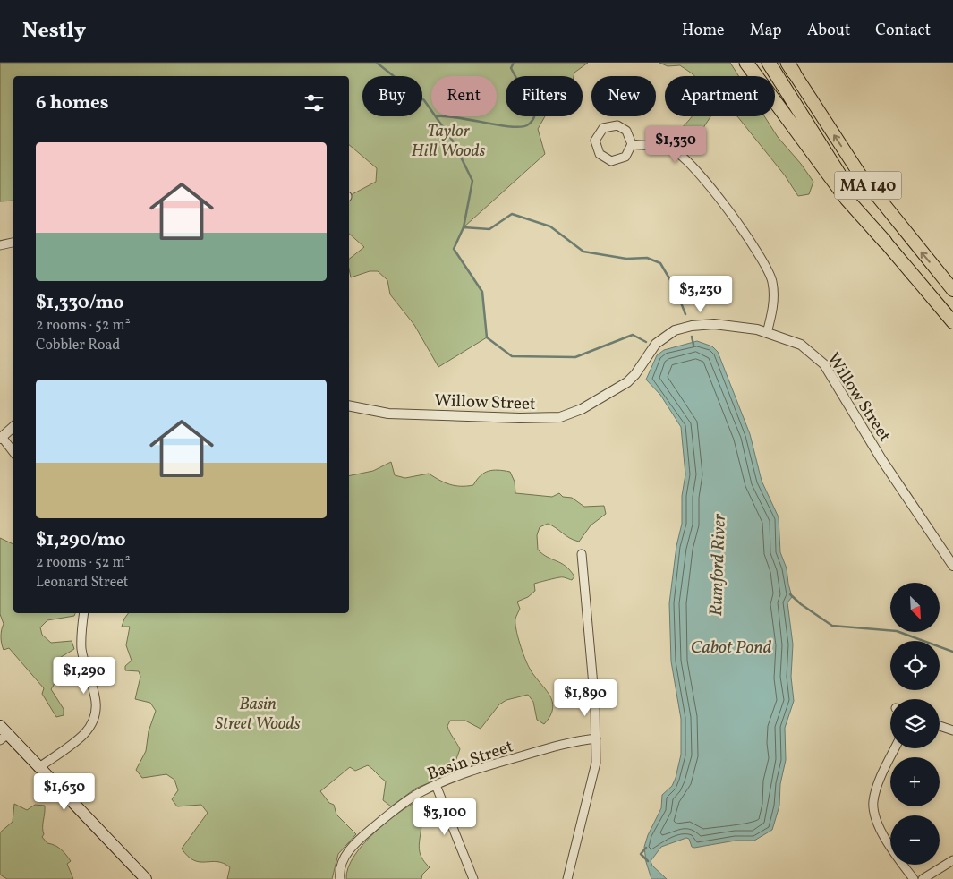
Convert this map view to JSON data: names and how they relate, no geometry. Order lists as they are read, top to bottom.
{
  "streets": {
    "highway": ["MA 140"],
    "street": ["Willow Street", "Basin Street"]
  },
  "water": ["Rumford River", "Cabot Pond"],
  "parks": ["Taylor Hill Woods", "Basin Street Woods"],
  "north": "bottom right",
  "page": {
    "header": "Nestly",
    "nav": [
      "Home",
      "Map",
      "About",
      "Contact"
    ],
    "chip": [
      "Buy",
      "Rent",
      "Filters",
      "New",
      "Apartment"
    ],
    "heading": "6 homes",
    "price": [
      "$1,330",
      "$3,230",
      "$1,290",
      "$1,890",
      "$1,630",
      "$3,100"
    ],
    "list": [
      {
        "name": "$1,330/mo",
        "note": "2 rooms · 52 m² · Cobbler Road"
      },
      {
        "name": "$1,290/mo",
        "note": "2 rooms · 52 m² · Leonard Street"
      }
    ],
    "map_buttons": ["+", "−"]
  }
}
